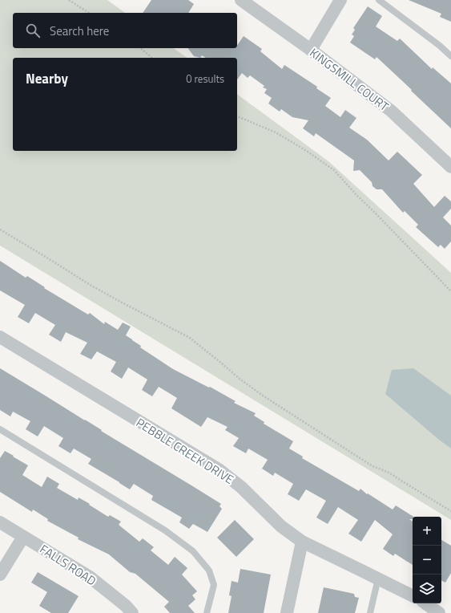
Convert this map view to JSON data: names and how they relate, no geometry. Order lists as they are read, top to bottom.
{
  "streets": {
    "street": ["KINGSMILL COURT", "PEBBLE CREEK DRIVE", "FALLS ROAD"]
  },
  "page": {
    "search": "Search here",
    "heading": ["Nearby", "0 results"],
    "map_buttons": ["+", "−"]
  }
}
